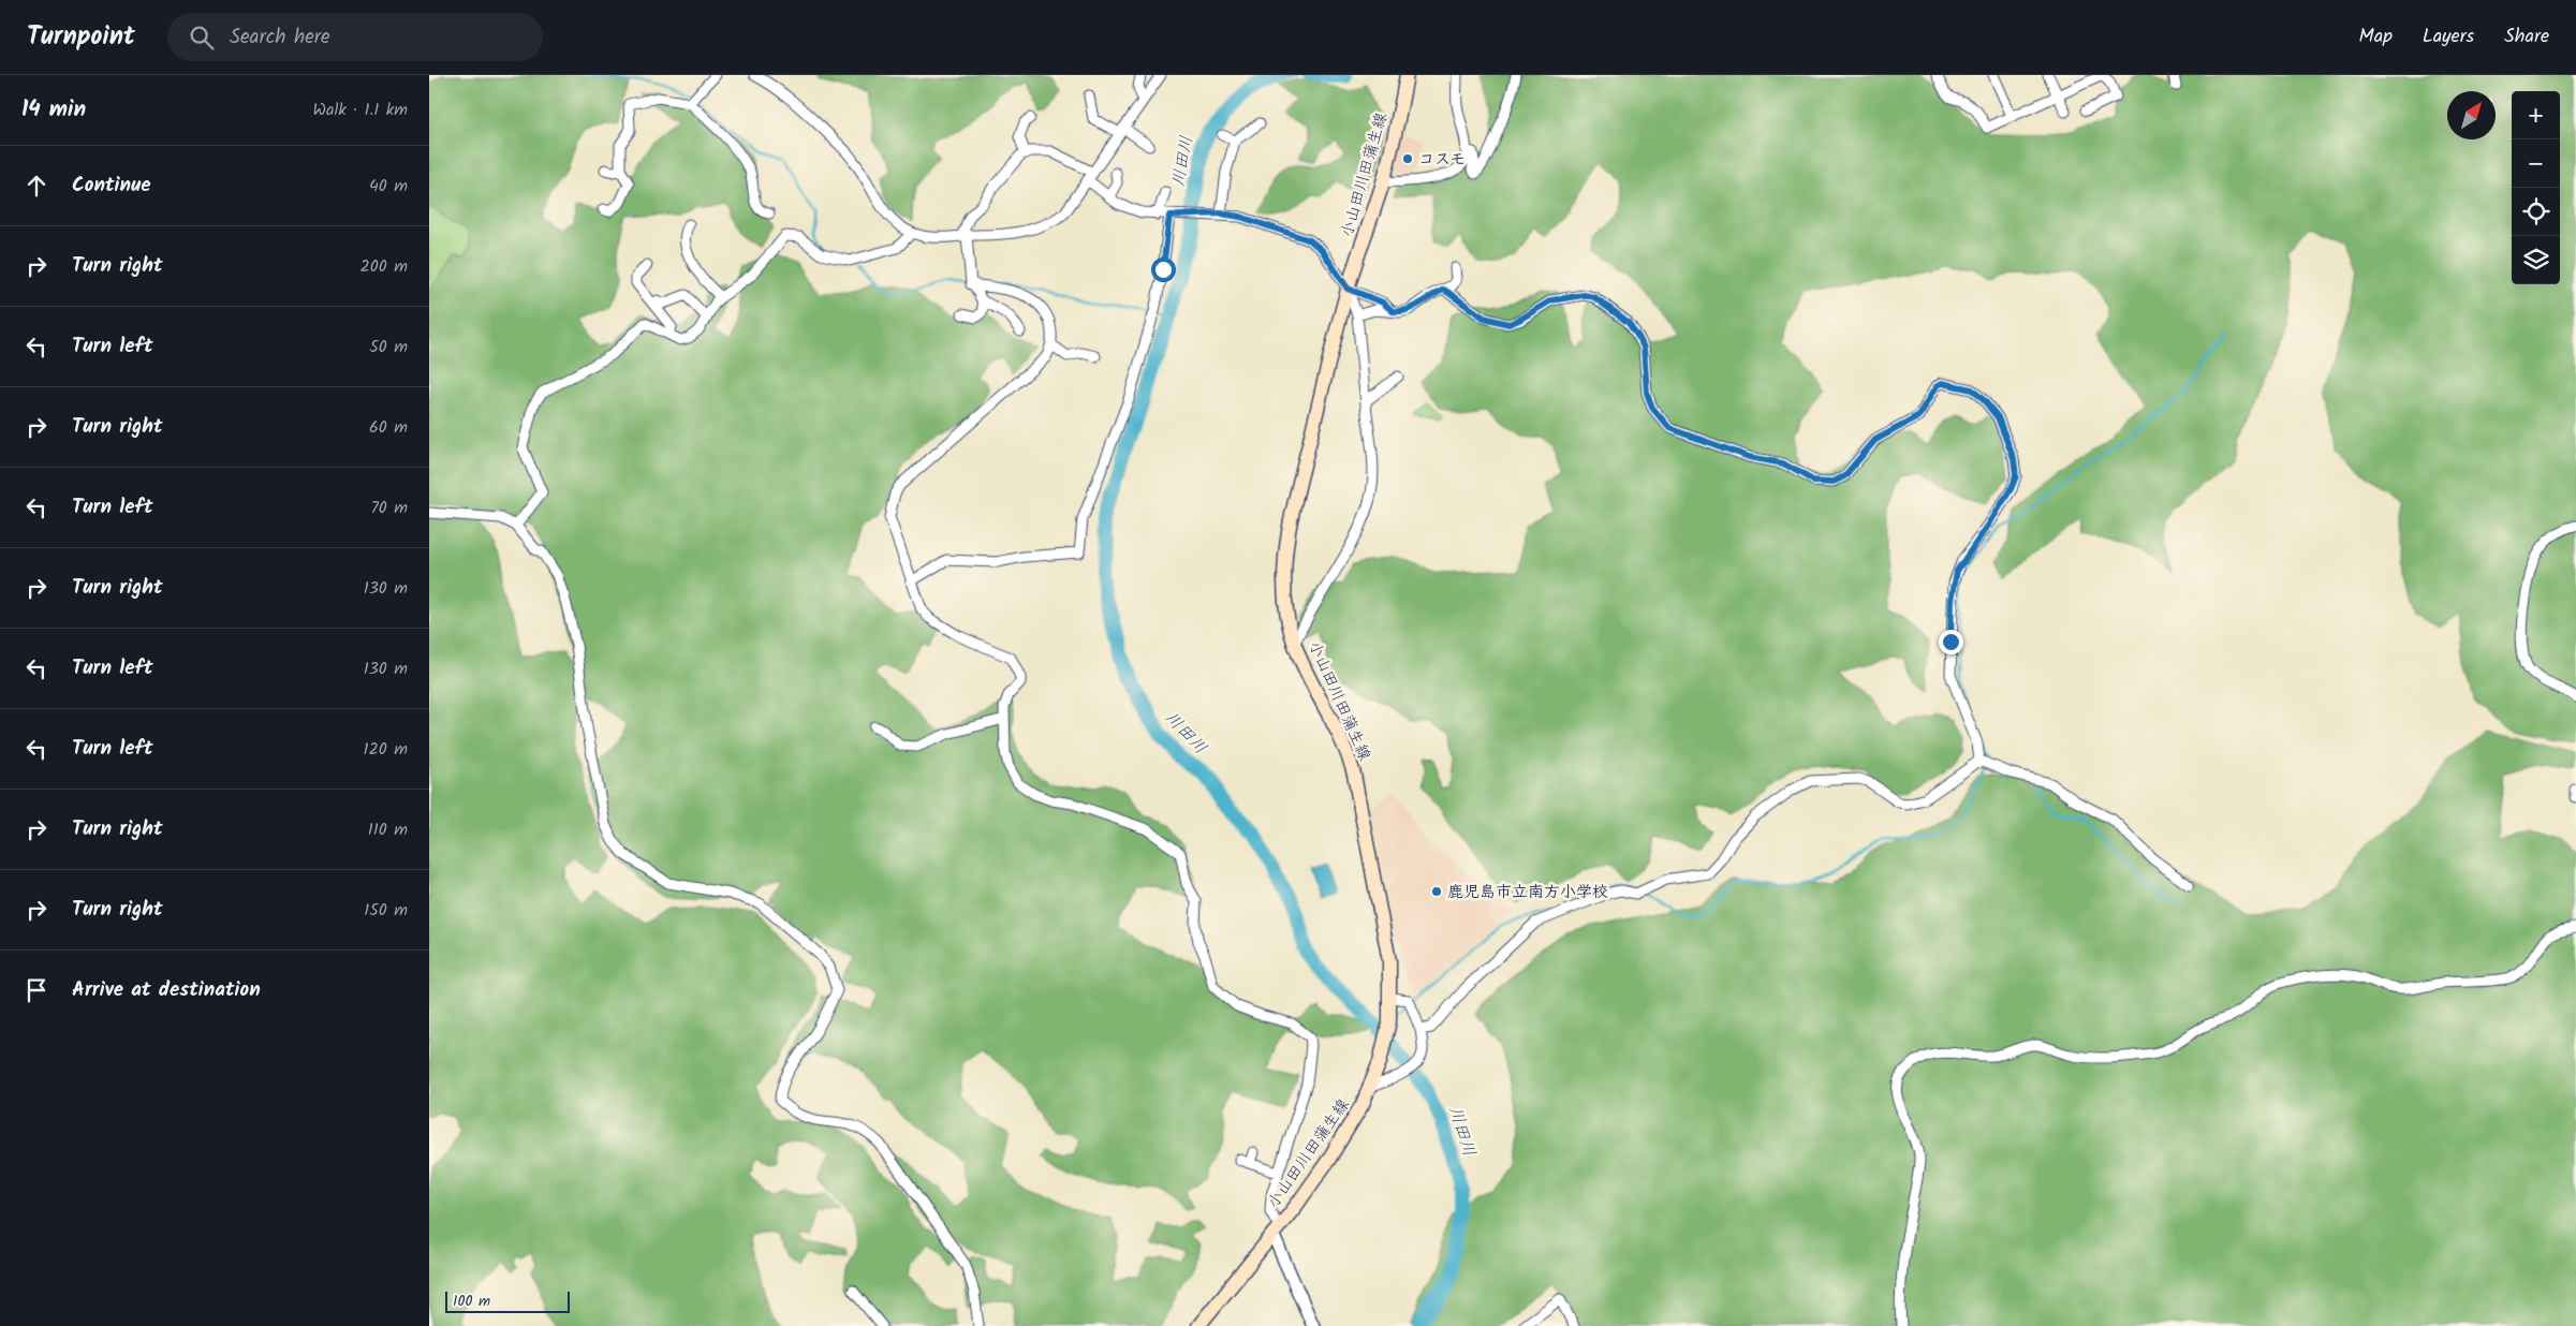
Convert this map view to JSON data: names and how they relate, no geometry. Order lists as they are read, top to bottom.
{
  "streets": {
    "main road": ["小山田川田蒲生線"]
  },
  "water": ["川田川"],
  "places": ["コスモ", "鹿児島市立南方小学校"],
  "scale_bar": "100 m",
  "north": "top right",
  "page": {
    "header": "Turnpoint",
    "search": "Search here",
    "nav": ["Map", "Layers", "Share"],
    "heading": ["14 min", "Walk · 1.1 km"],
    "map_buttons": ["+", "−"],
    "list": [
      ["Continue", "40 m"],
      ["Turn right", "200 m"],
      ["Turn left", "50 m"],
      ["Turn right", "60 m"],
      ["Turn left", "70 m"],
      ["Turn right", "130 m"],
      ["Turn left", "130 m"],
      ["Turn left", "120 m"],
      ["Turn right", "110 m"],
      ["Turn right", "150 m"],
      "Arrive at destination"
    ],
    "scale": "100 m"
  }
}
